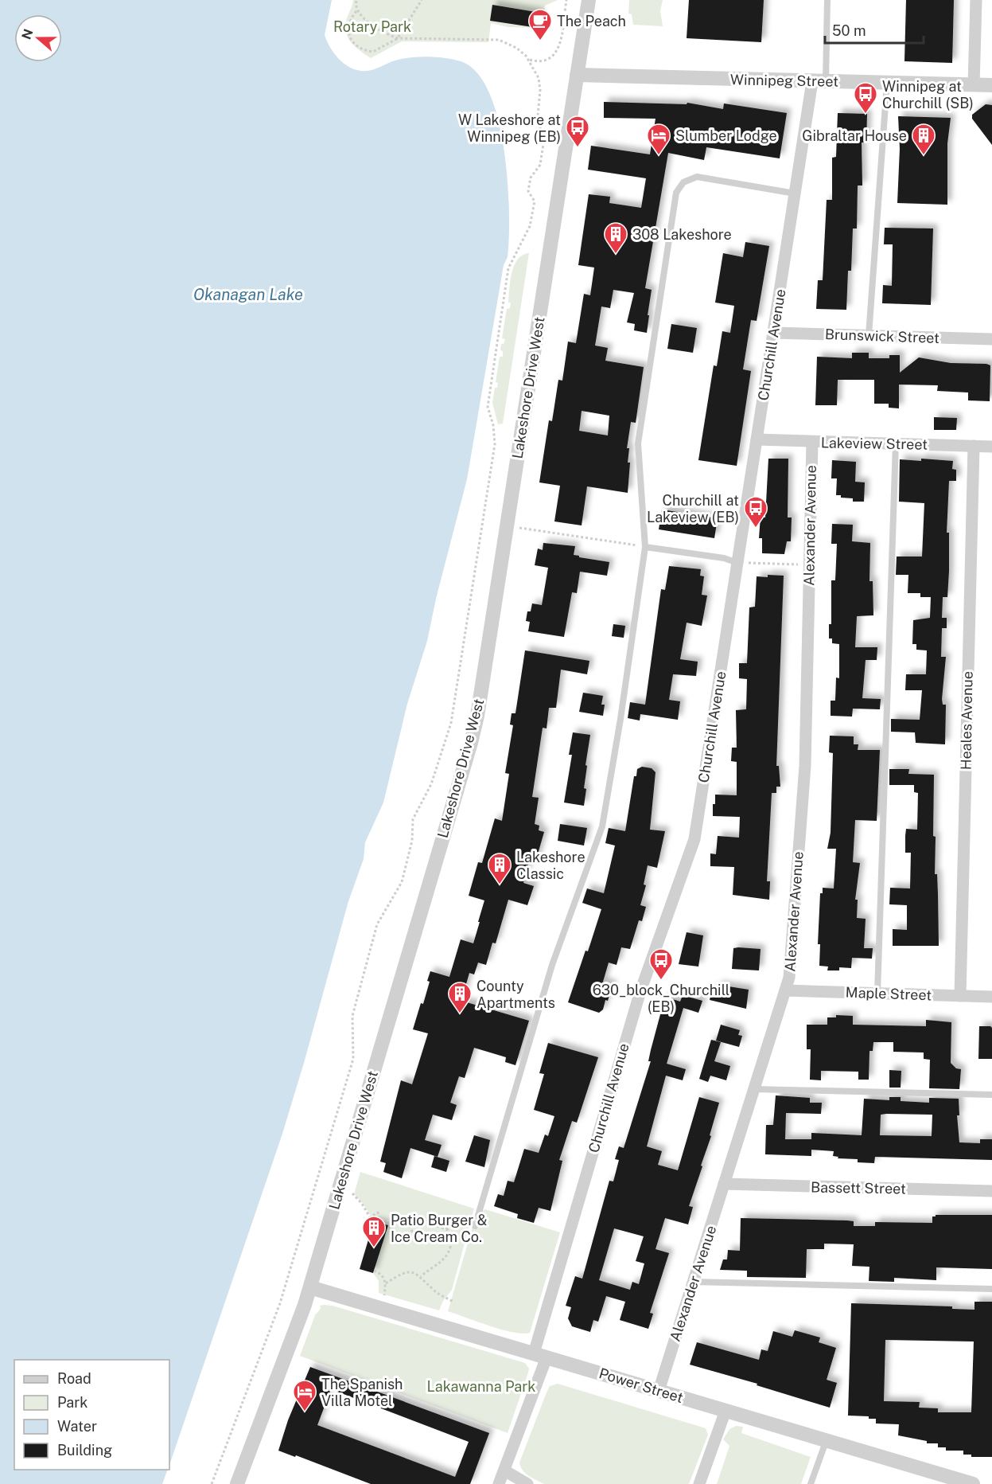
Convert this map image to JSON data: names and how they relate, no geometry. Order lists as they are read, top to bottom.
{
  "streets": {
    "street": [
      "Winnipeg Street",
      "Brunswick Street",
      "Churchill Avenue",
      "Lakeshore Drive West",
      "Lakeview Street",
      "Alexander Avenue",
      "Heales Avenue",
      "Maple Street",
      "Bassett Street",
      "Power Street"
    ]
  },
  "crossings": [
    ["Winnipeg Street", "Churchill Avenue"],
    ["Winnipeg Street", "Lakeshore Drive West"],
    ["Brunswick Street", "Churchill Avenue"],
    ["Churchill Avenue", "Lakeview Street"],
    ["Churchill Avenue", "Power Street"],
    ["Lakeshore Drive West", "Power Street"],
    ["Lakeview Street", "Alexander Avenue"],
    ["Lakeview Street", "Heales Avenue"],
    ["Alexander Avenue", "Maple Street"],
    ["Alexander Avenue", "Bassett Street"],
    ["Alexander Avenue", "Power Street"],
    ["Heales Avenue", "Maple Street"]
  ],
  "water": ["Okanagan Lake"],
  "parks": ["Rotary Park", "Lakawanna Park"],
  "places": {
    "cafe": ["The Peach"],
    "bus stop": [
      "Winnipeg at Churchill (SB)",
      "W Lakeshore at Winnipeg (EB)",
      "Churchill at Lakeview (EB)",
      "630_block_Churchill (EB)"
    ],
    "hotel": ["Slumber Lodge", "The Spanish Villa Motel"],
    "building": [
      "Gibraltar House",
      "308 Lakeshore",
      "Lakeshore Classic",
      "County Apartments",
      "Patio Burger & Ice Cream Co."
    ]
  },
  "legend": [
    "Road",
    "Park",
    "Water",
    "Building"
  ],
  "scale_bar": "50 m",
  "north": "left"
}
